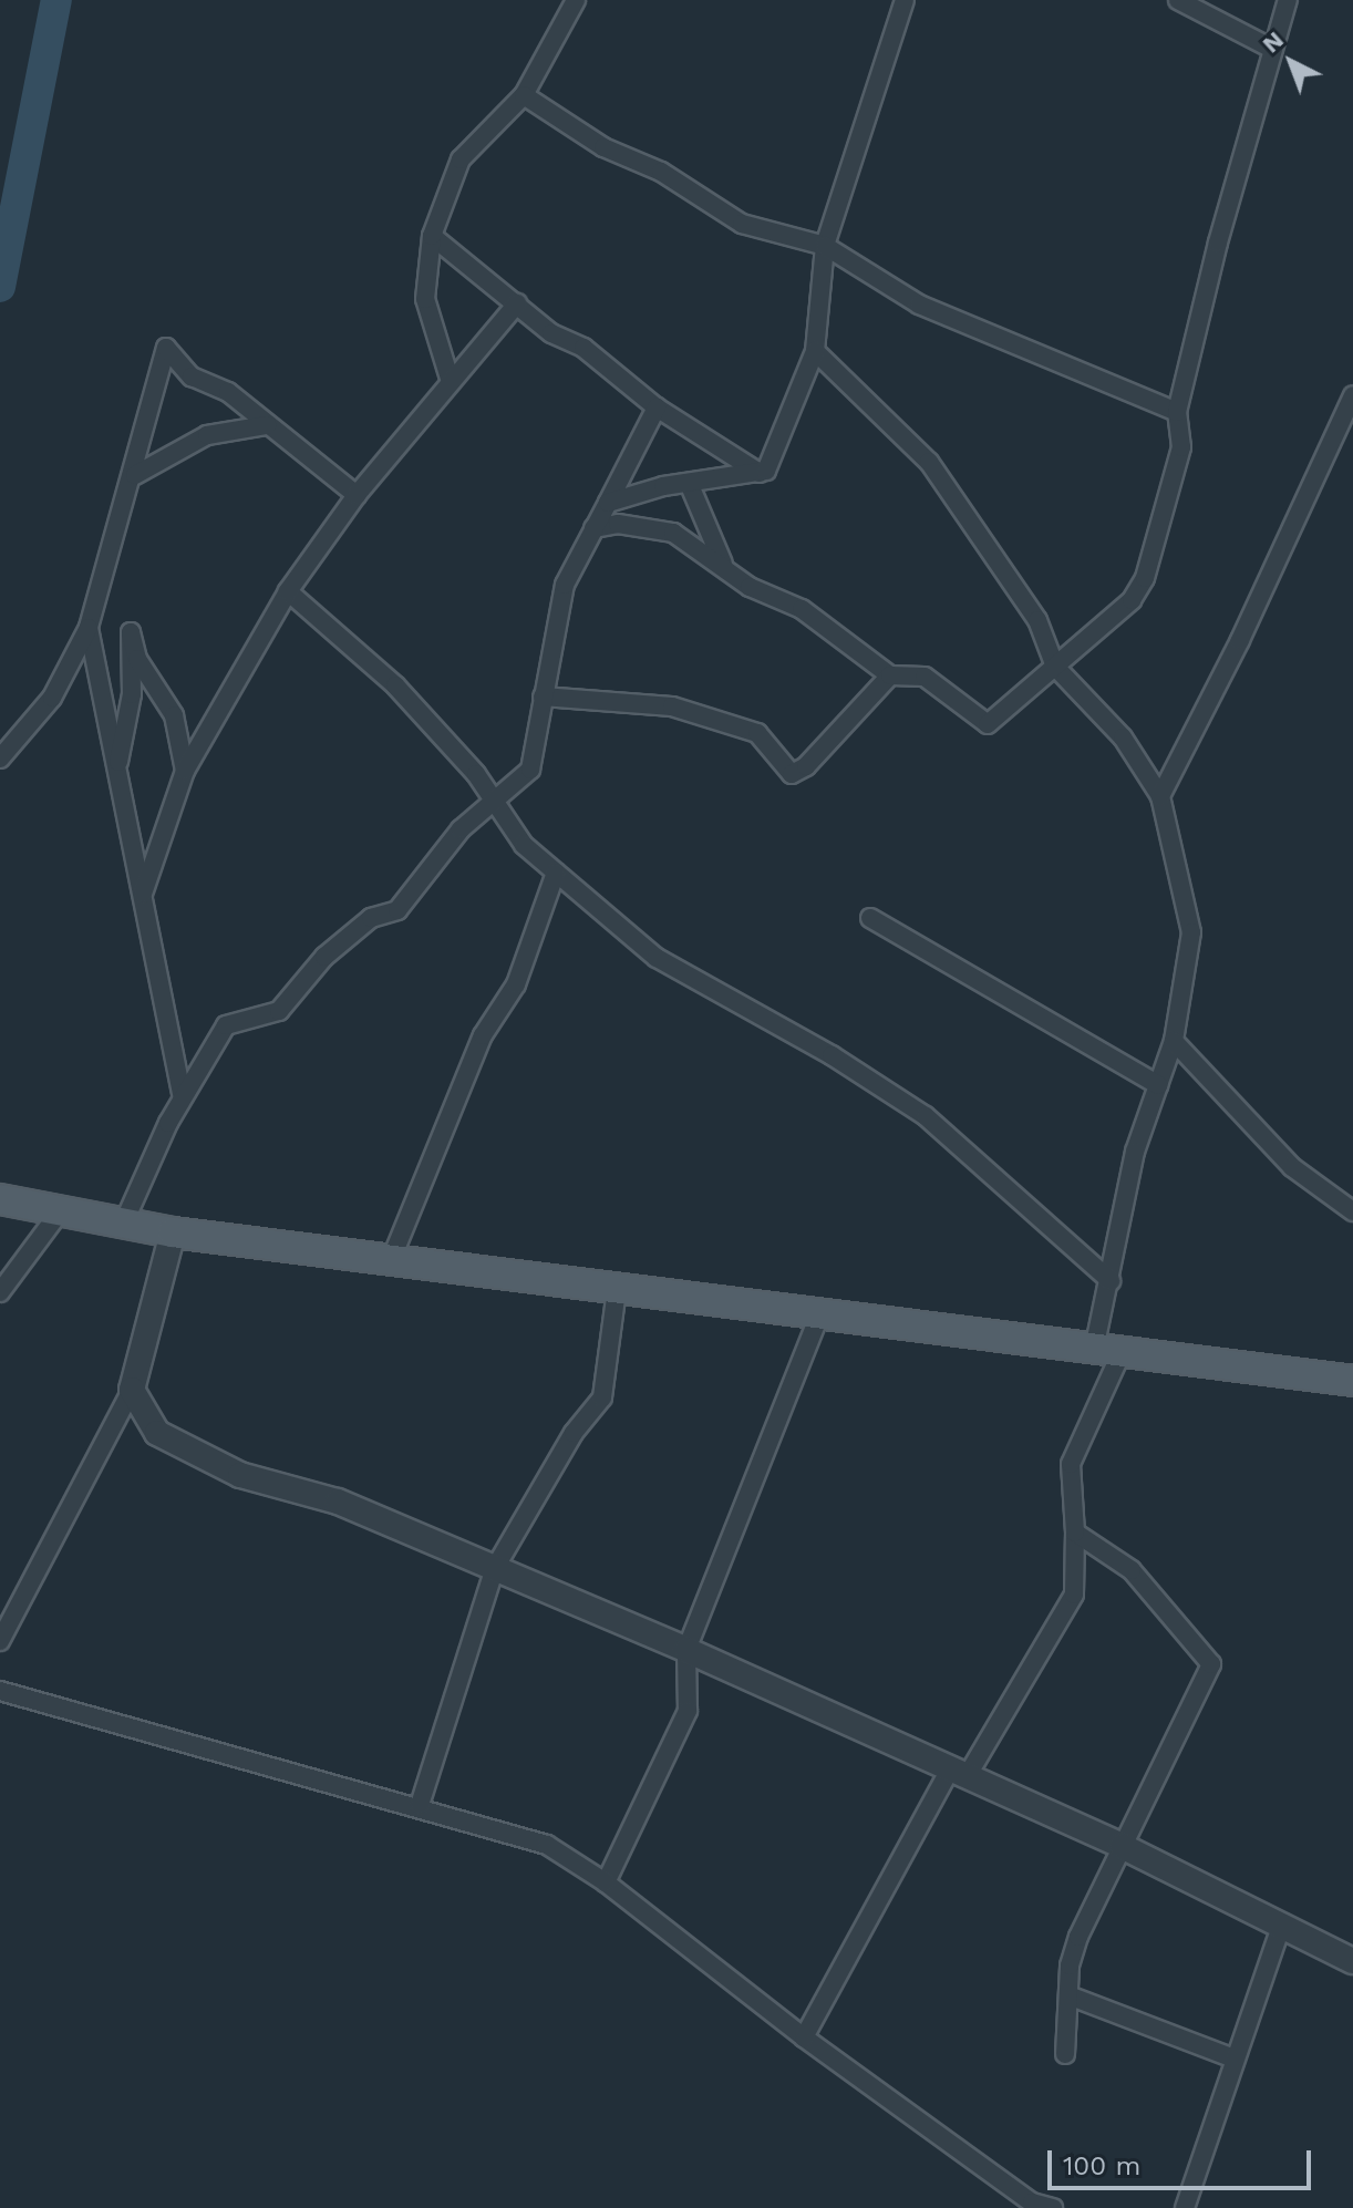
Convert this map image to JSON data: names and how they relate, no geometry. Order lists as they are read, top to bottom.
{
  "scale_bar": "100 m",
  "north": "top left"
}
